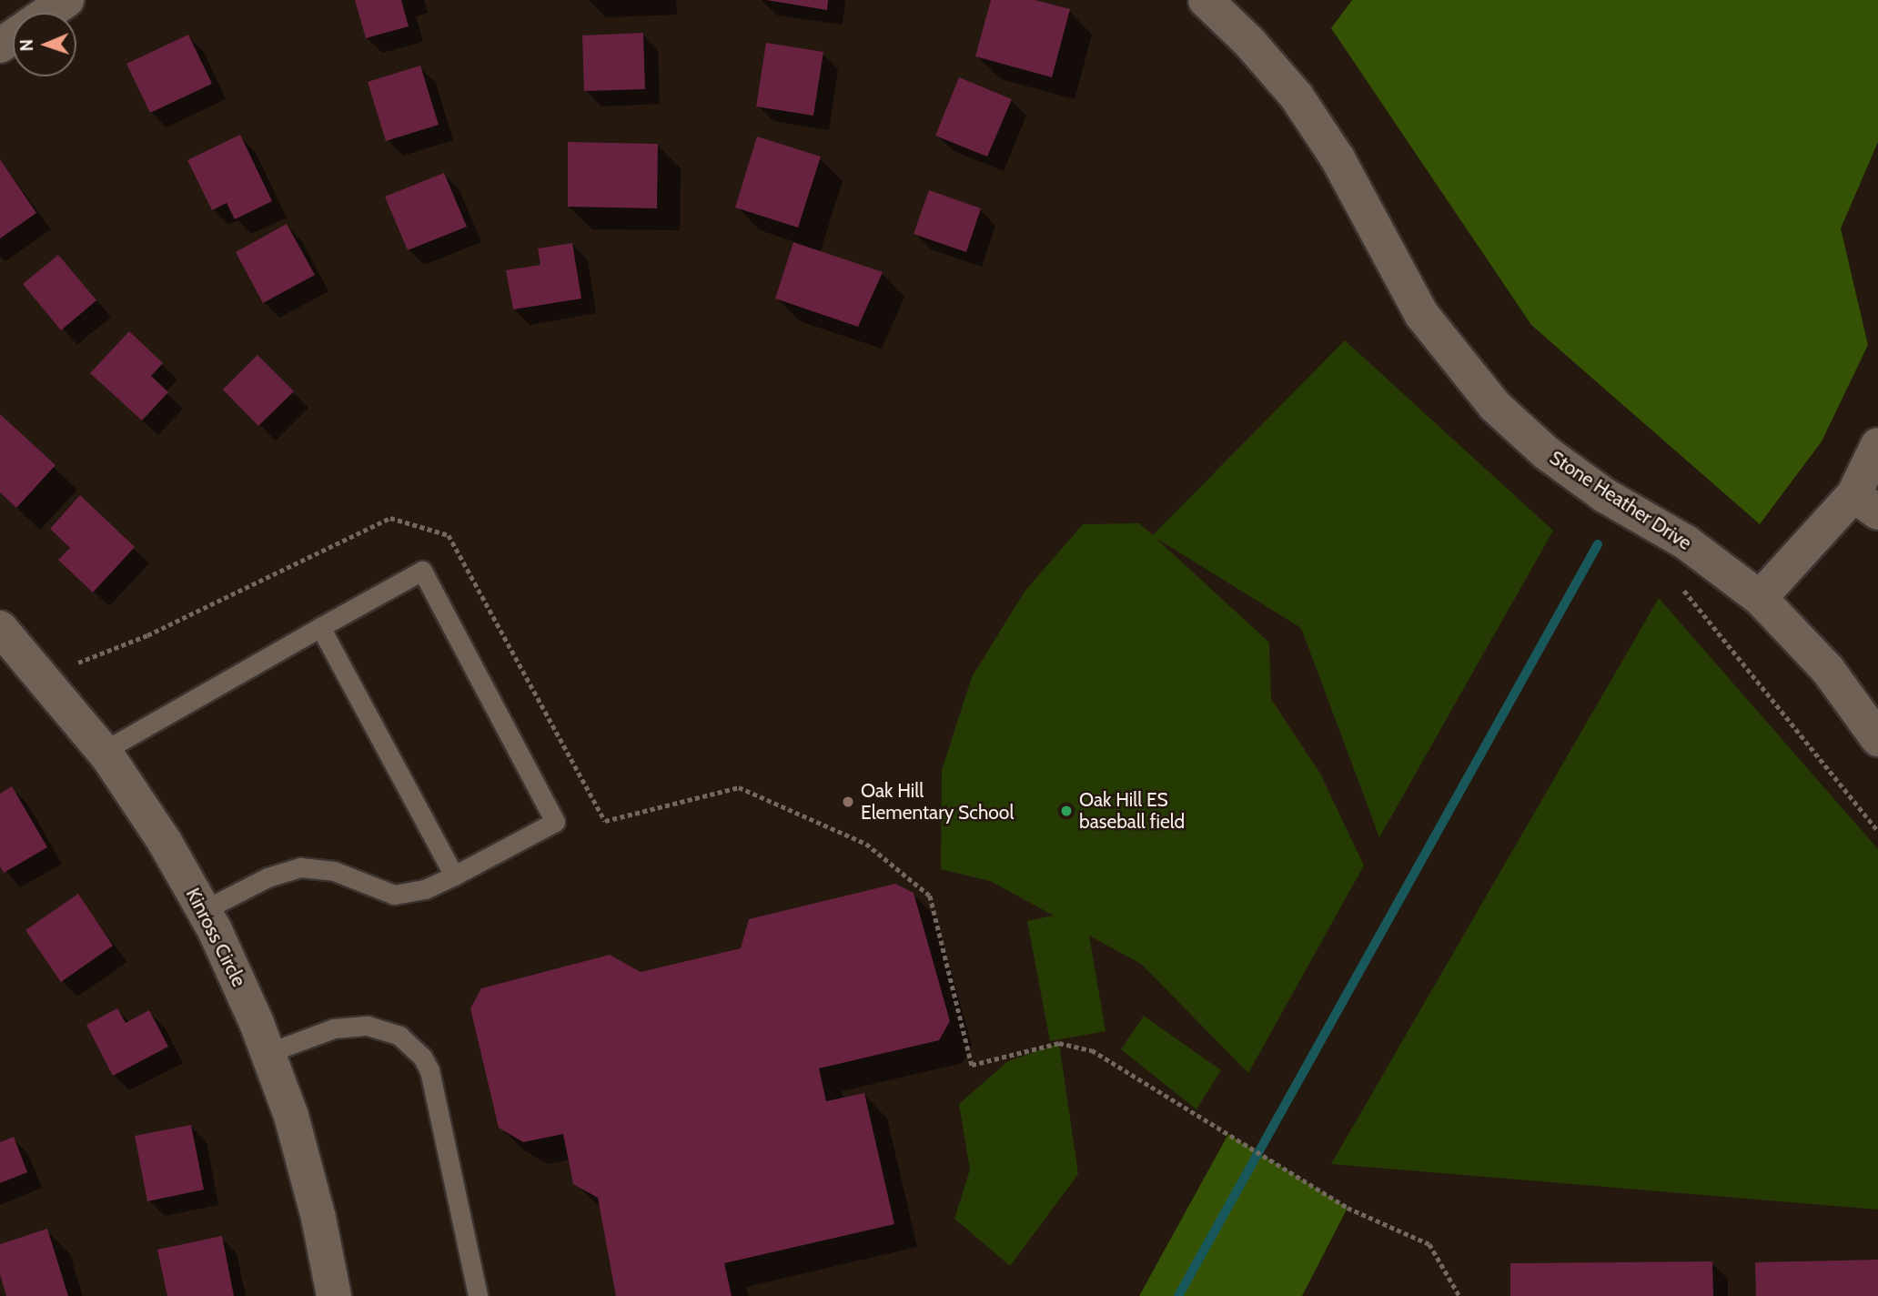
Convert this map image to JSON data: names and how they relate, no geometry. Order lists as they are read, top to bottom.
{
  "streets": {
    "street": ["Stone Heather Drive", "Kinross Circle"]
  },
  "places": ["Oak Hill Elementary School", "Oak Hill ES baseball field"],
  "north": "left"
}
